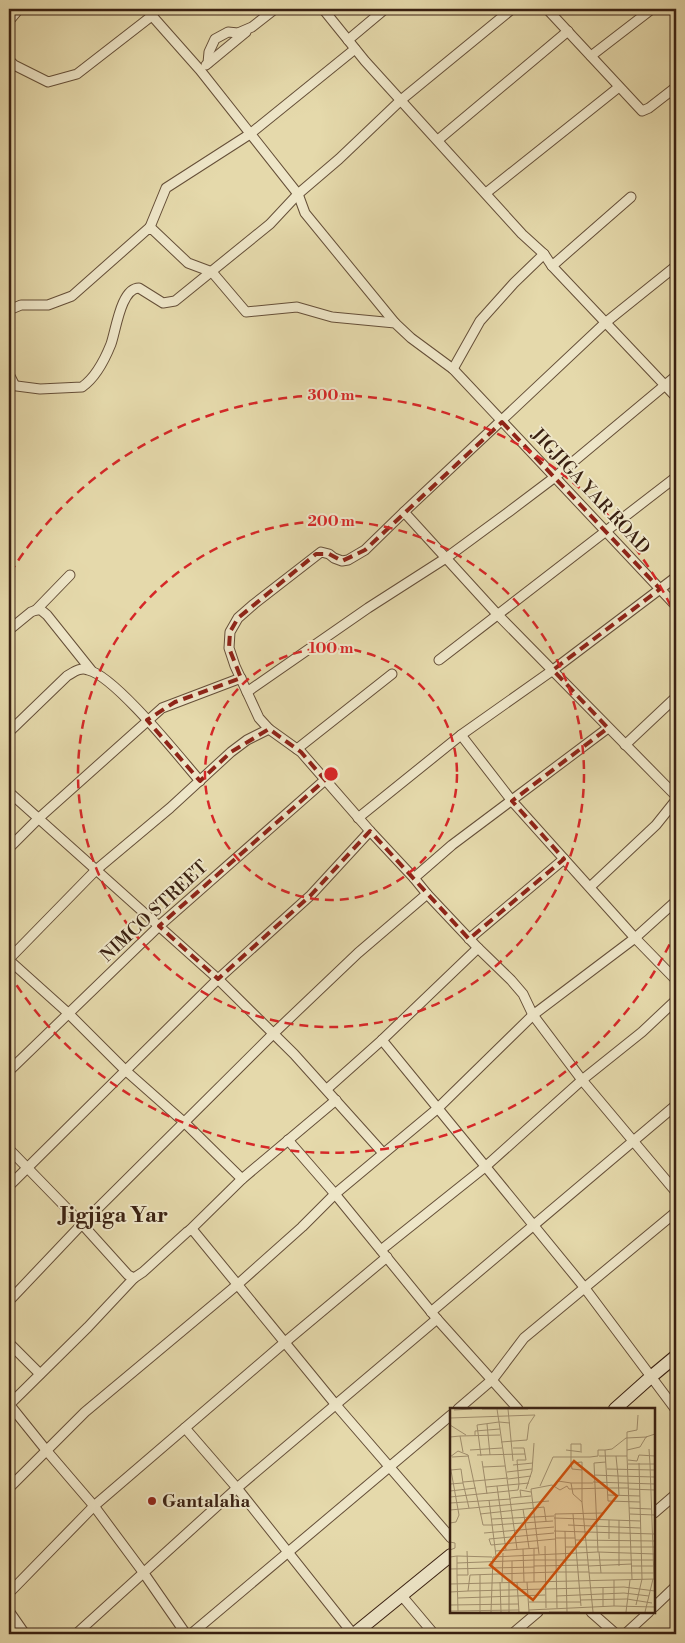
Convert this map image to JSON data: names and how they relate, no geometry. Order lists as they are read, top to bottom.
{
  "streets": {
    "street": ["JIGJIGA YAR ROAD", "NIMCO STREET"]
  },
  "districts": ["Jigjiga Yar"],
  "places": ["Gantalaha"],
  "rings": ["300 m", "200 m", "100 m"]
}
